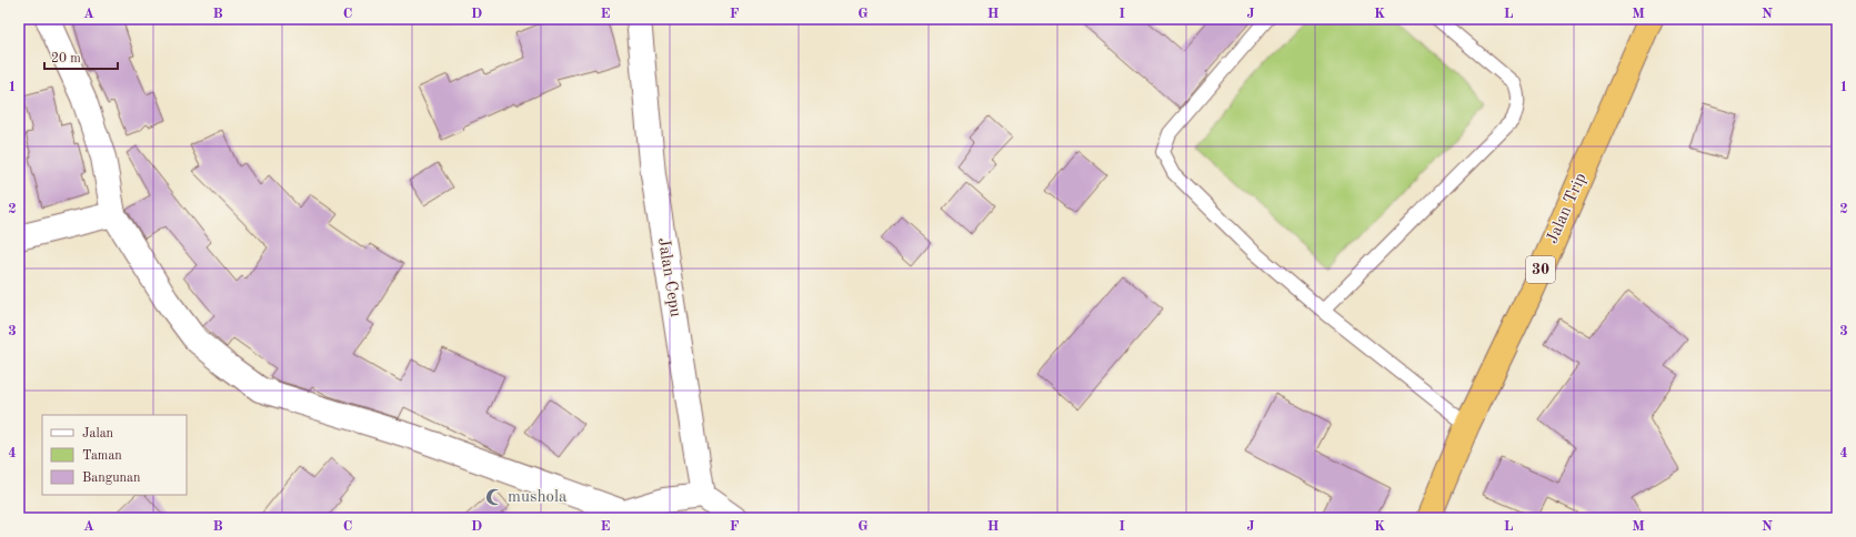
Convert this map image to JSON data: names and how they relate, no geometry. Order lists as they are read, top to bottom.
{
  "streets": {
    "highway": ["Jalan Trip", "30"],
    "street": ["Jalan Cepu"]
  },
  "places": {
    "mosque": ["mushola"]
  },
  "legend": ["Jalan", "Taman", "Bangunan"],
  "scale_bar": "20 m",
  "grid": {
    "columns": [
      "A",
      "B",
      "C",
      "D",
      "E",
      "F",
      "G",
      "H",
      "I",
      "J",
      "K",
      "L",
      "M",
      "N"
    ],
    "rows": [
      "1",
      "2",
      "3",
      "4"
    ]
  }
}
